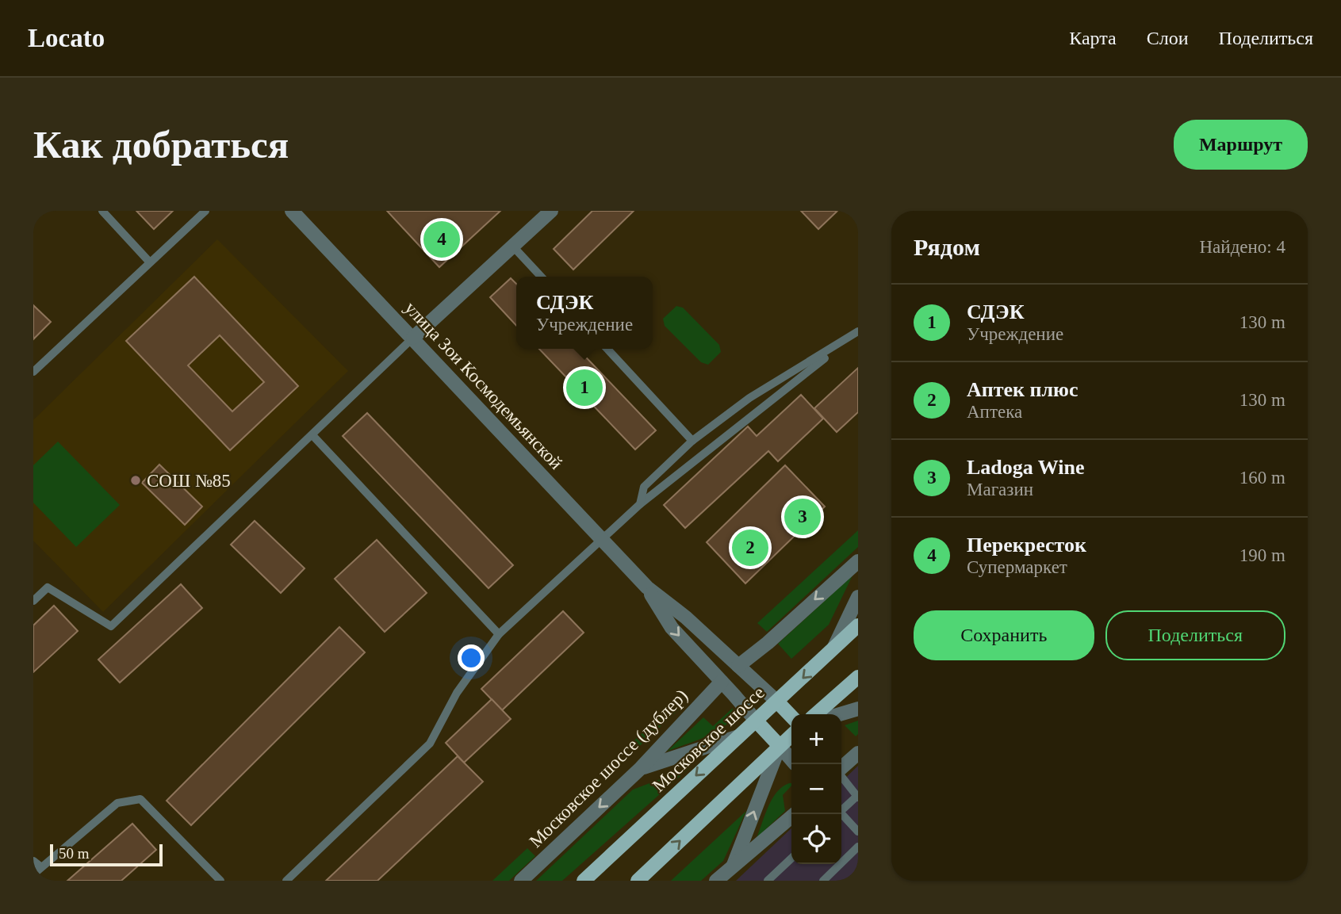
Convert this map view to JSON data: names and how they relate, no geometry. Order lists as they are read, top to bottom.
{
  "streets": {
    "main road": ["улица Зои Космодемьянской", "Московское шоссе"],
    "street": ["Московское шоссе (дублер)"]
  },
  "crossings": [
    ["улица Зои Космодемьянской", "Московское шоссе"],
    ["улица Зои Космодемьянской", "Московское шоссе (дублер)"]
  ],
  "one_way": ["Московское шоссе (дублер)"],
  "places": ["СОШ №85"],
  "scale_bar": "50 m",
  "page": {
    "header": "Locato",
    "nav": ["Карта", "Слои", "Поделиться"],
    "buttons": [
      "Маршрут",
      ["Сохранить", "Поделиться"]
    ],
    "title": "Как добраться",
    "heading": ["Рядом", "Найдено: 4"],
    "pins": [
      "4",
      "1",
      "3",
      "2"
    ],
    "popup": ["СДЭК", "Учреждение"],
    "list": [
      {
        "mark": "1",
        "name": "СДЭК",
        "note": "Учреждение",
        "value": "130 m"
      },
      {
        "mark": "2",
        "name": "Аптек плюс",
        "note": "Аптека",
        "value": "130 m"
      },
      {
        "mark": "3",
        "name": "Ladoga Wine",
        "note": "Магазин",
        "value": "160 m"
      },
      {
        "mark": "4",
        "name": "Перекресток",
        "note": "Супермаркет",
        "value": "190 m"
      }
    ],
    "map_buttons": ["+", "−"],
    "scale": "50 m"
  }
}
